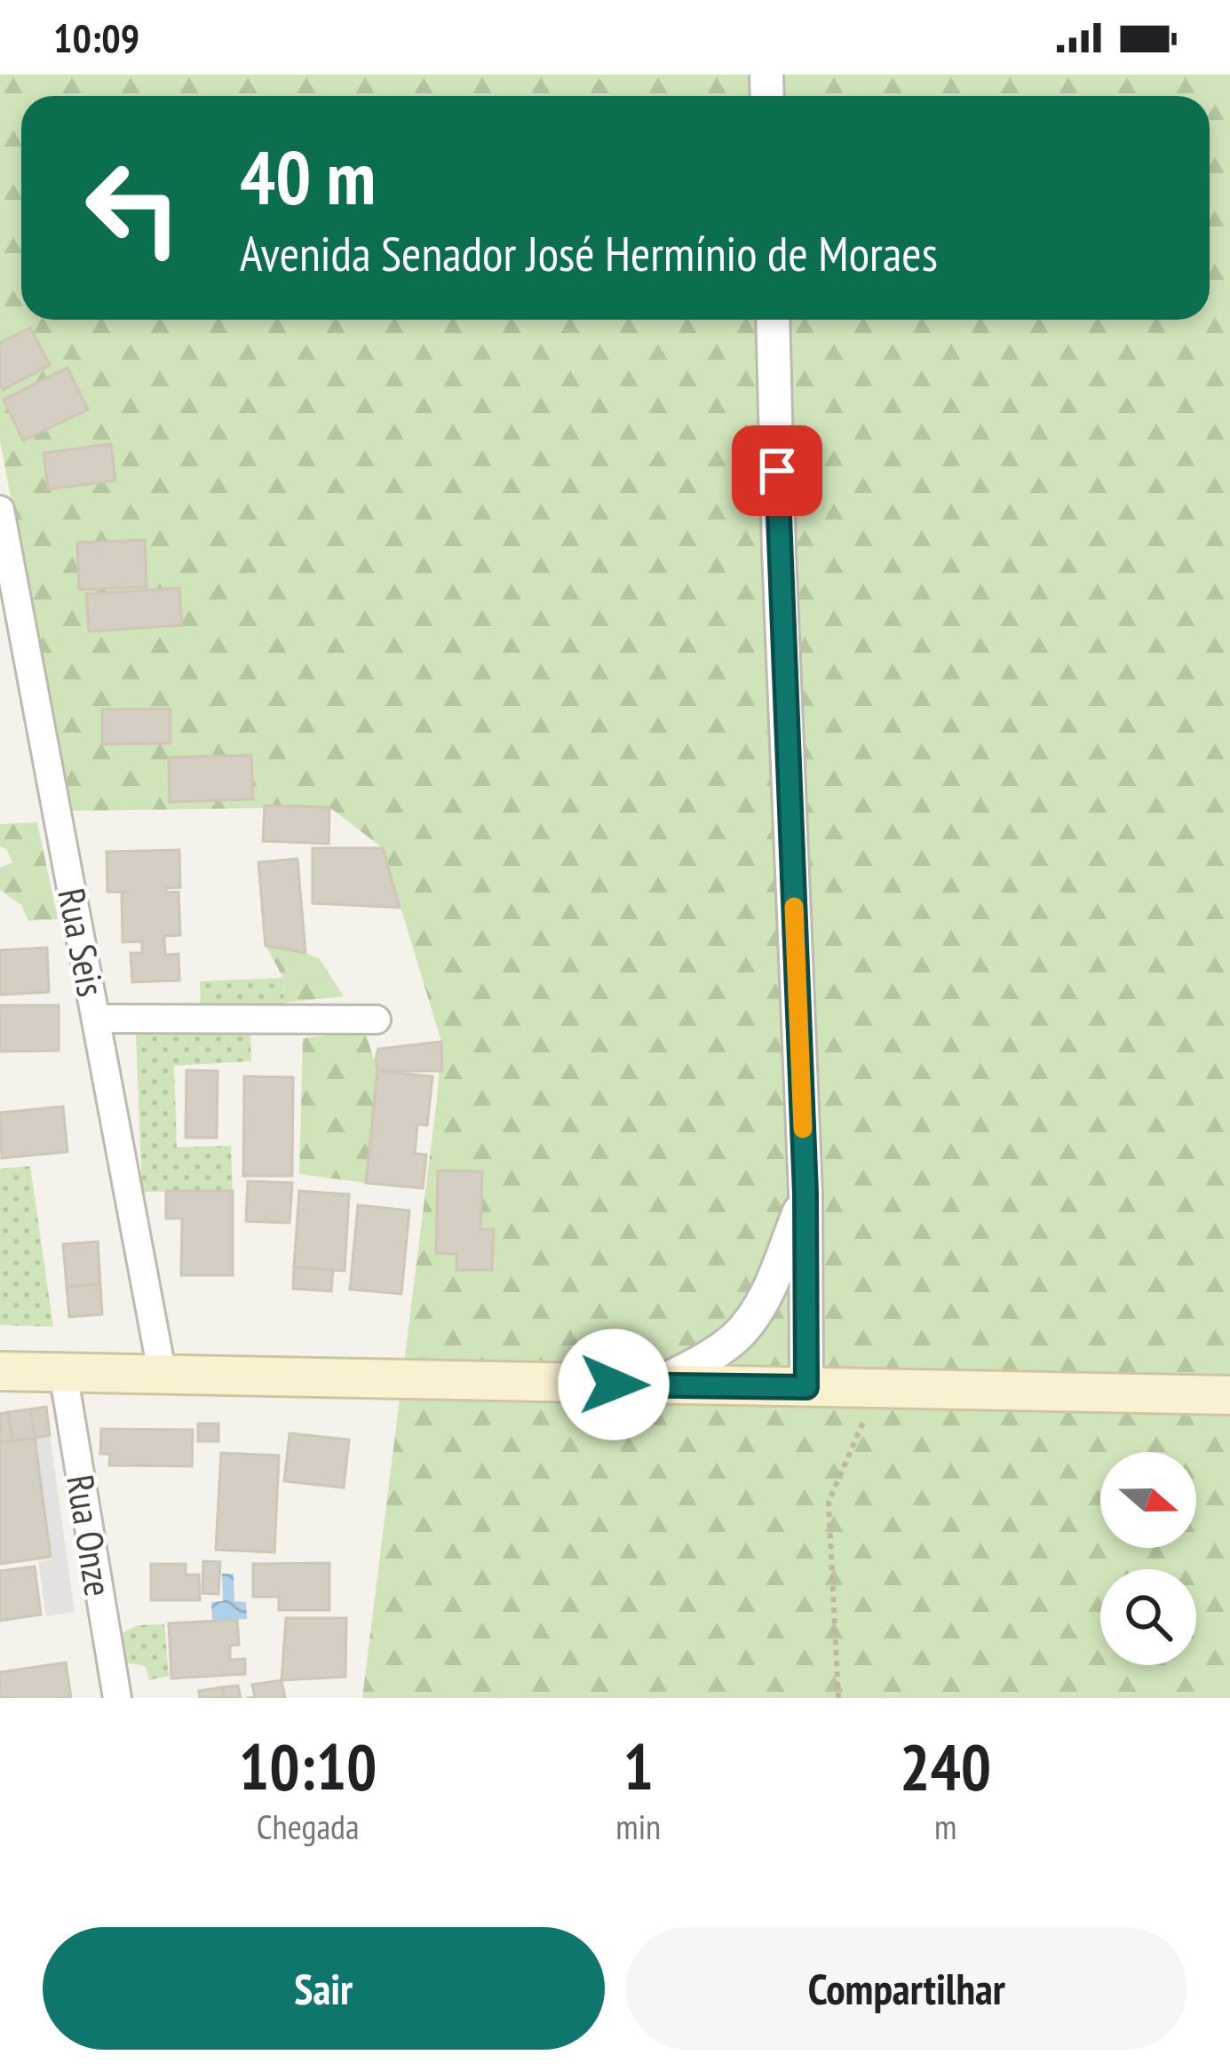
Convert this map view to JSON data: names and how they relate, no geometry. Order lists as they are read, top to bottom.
{
  "streets": {
    "street": ["Rua Seis", "Rua Onze"]
  },
  "north": "right",
  "page": {
    "status": "10:09",
    "turn": ["40 m", "Avenida Senador José Hermínio de Moraes"],
    "eta": [
      "10:10",
      "Chegada",
      "1",
      "min",
      "240",
      "m"
    ],
    "buttons": ["Sair", "Compartilhar"]
  }
}
